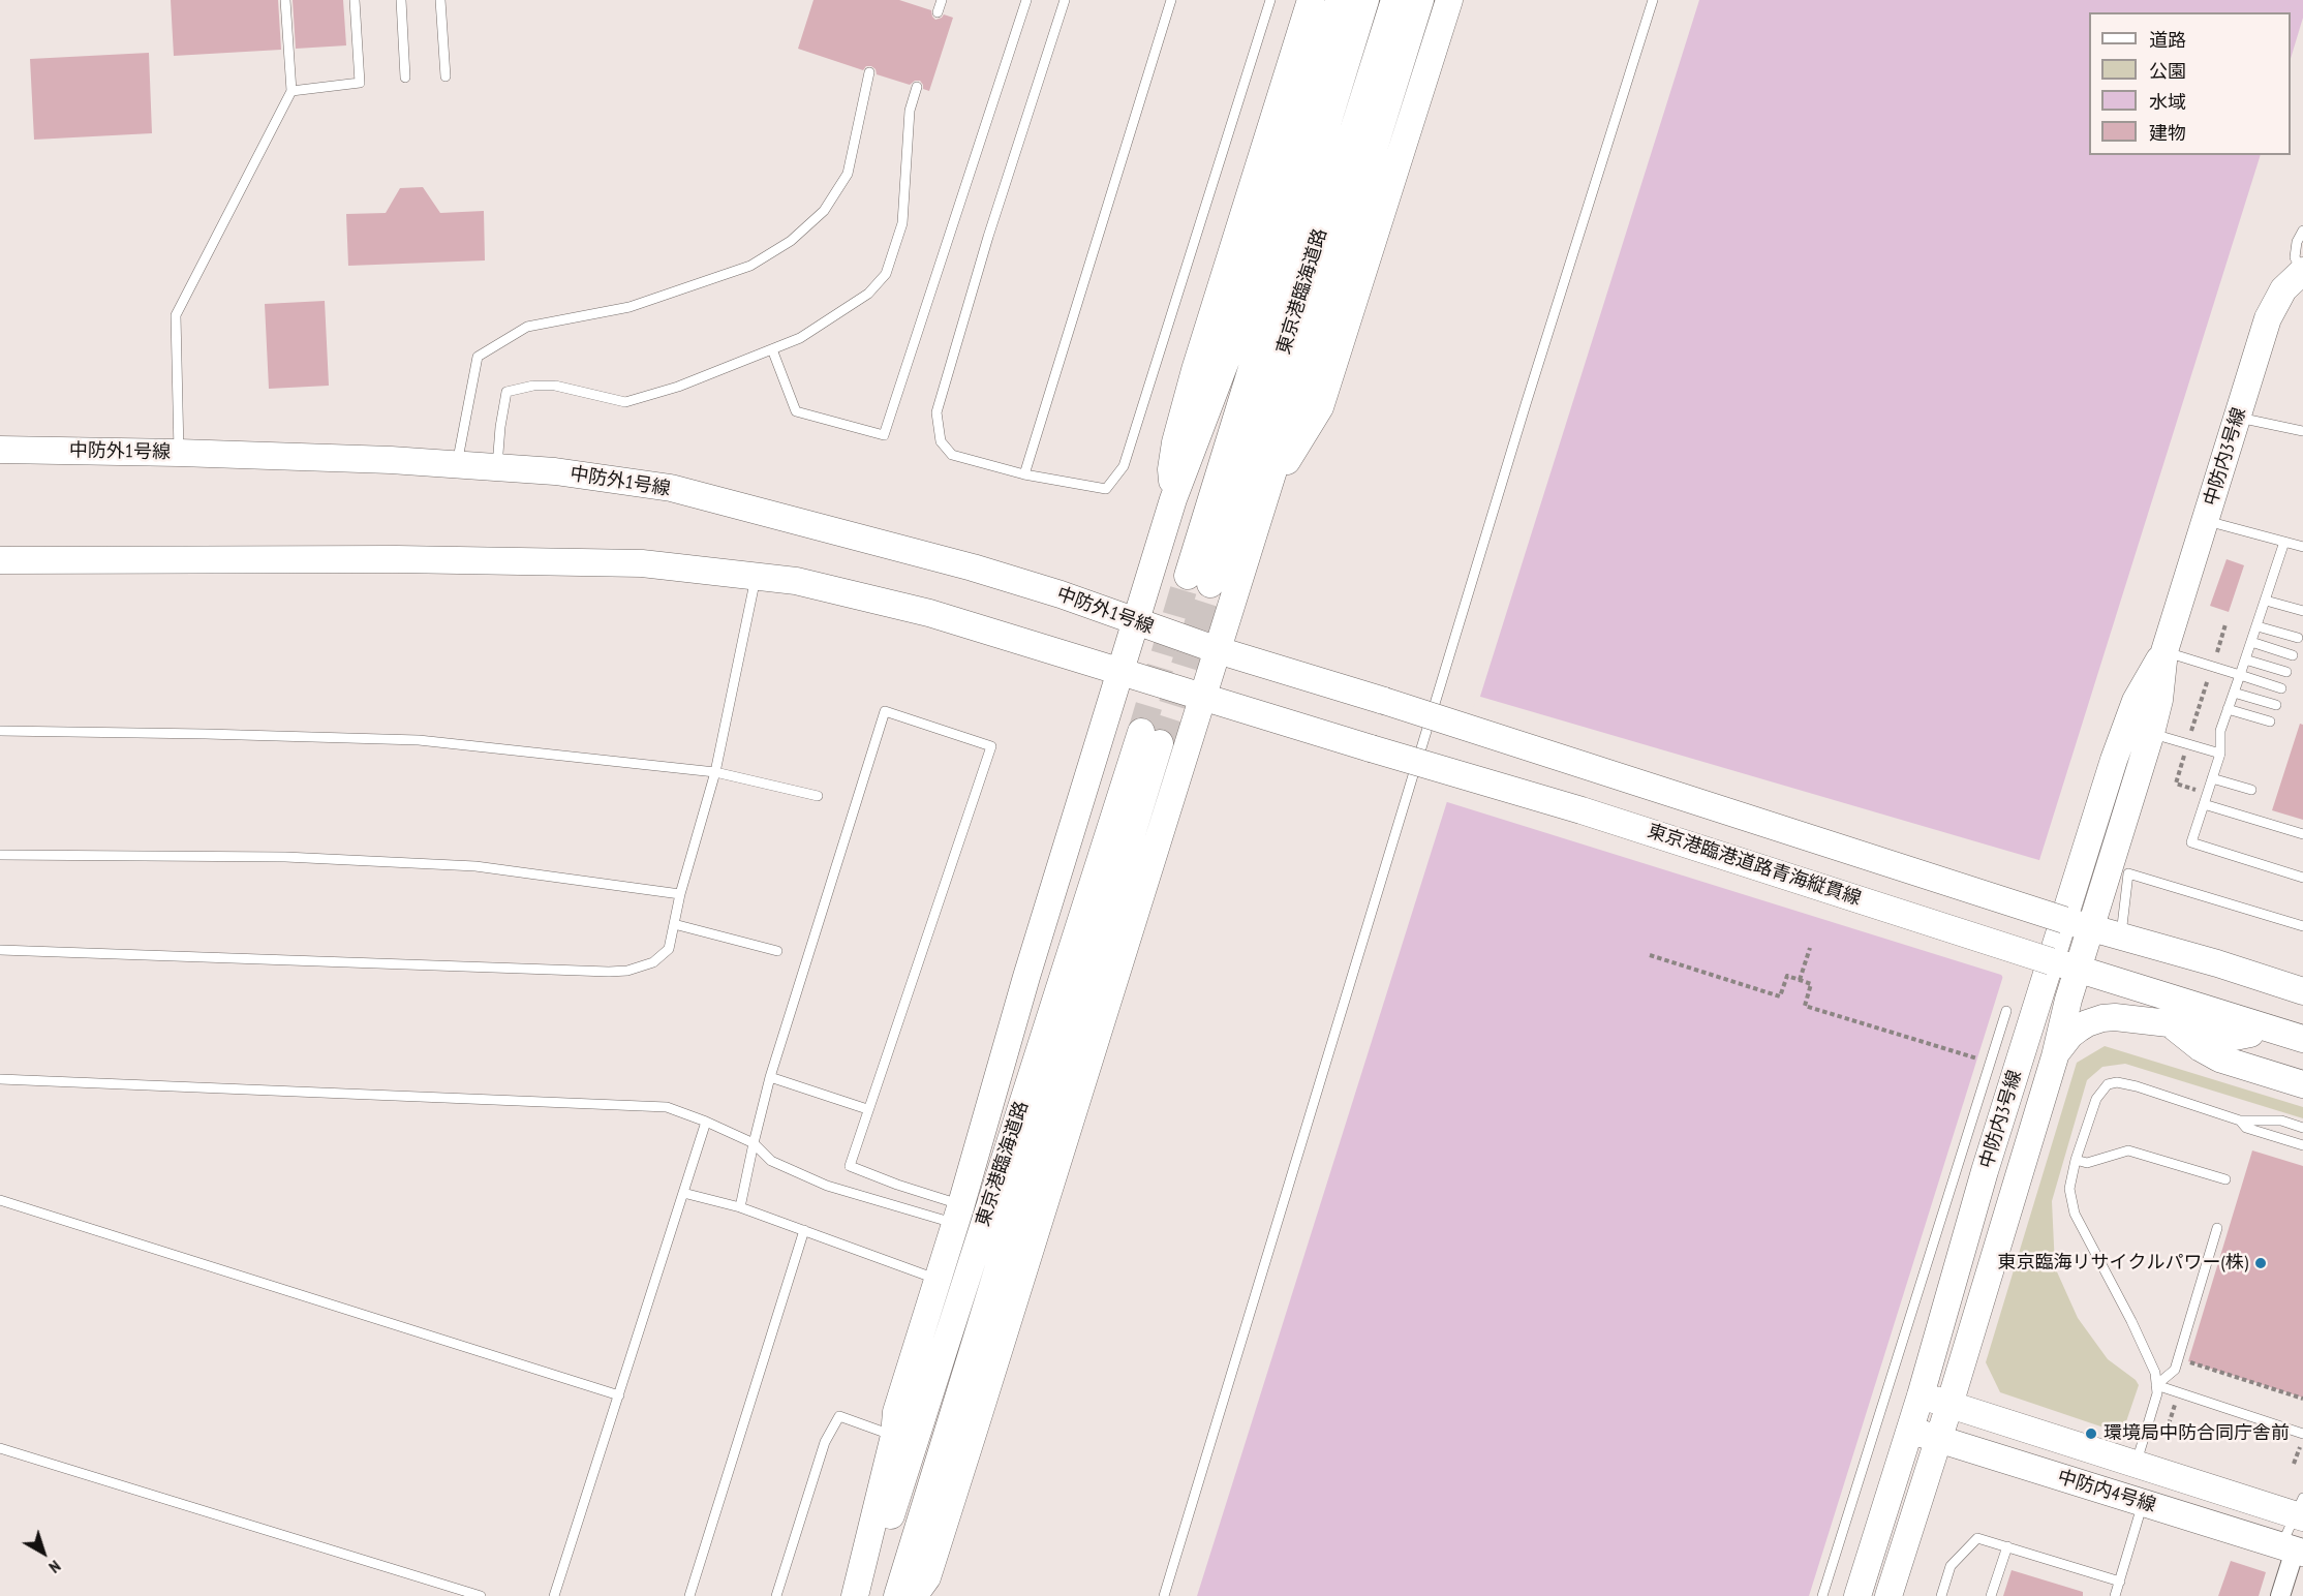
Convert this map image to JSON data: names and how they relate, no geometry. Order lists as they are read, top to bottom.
{
  "streets": {
    "street": [
      "東京港臨海道路",
      "中防外1号線",
      "中防内3号線",
      "東京港臨港道路青海縦貫線",
      "中防内4号線"
    ]
  },
  "crossings": [
    ["中防内3号線", "東京港臨港道路青海縦貫線"],
    ["中防内3号線", "中防内4号線"]
  ],
  "places": ["東京臨海リサイクルパワー(株)", "環境局中防合同庁舎前"],
  "legend": [
    "道路",
    "公園",
    "水域",
    "建物"
  ],
  "north": "bottom right"
}
